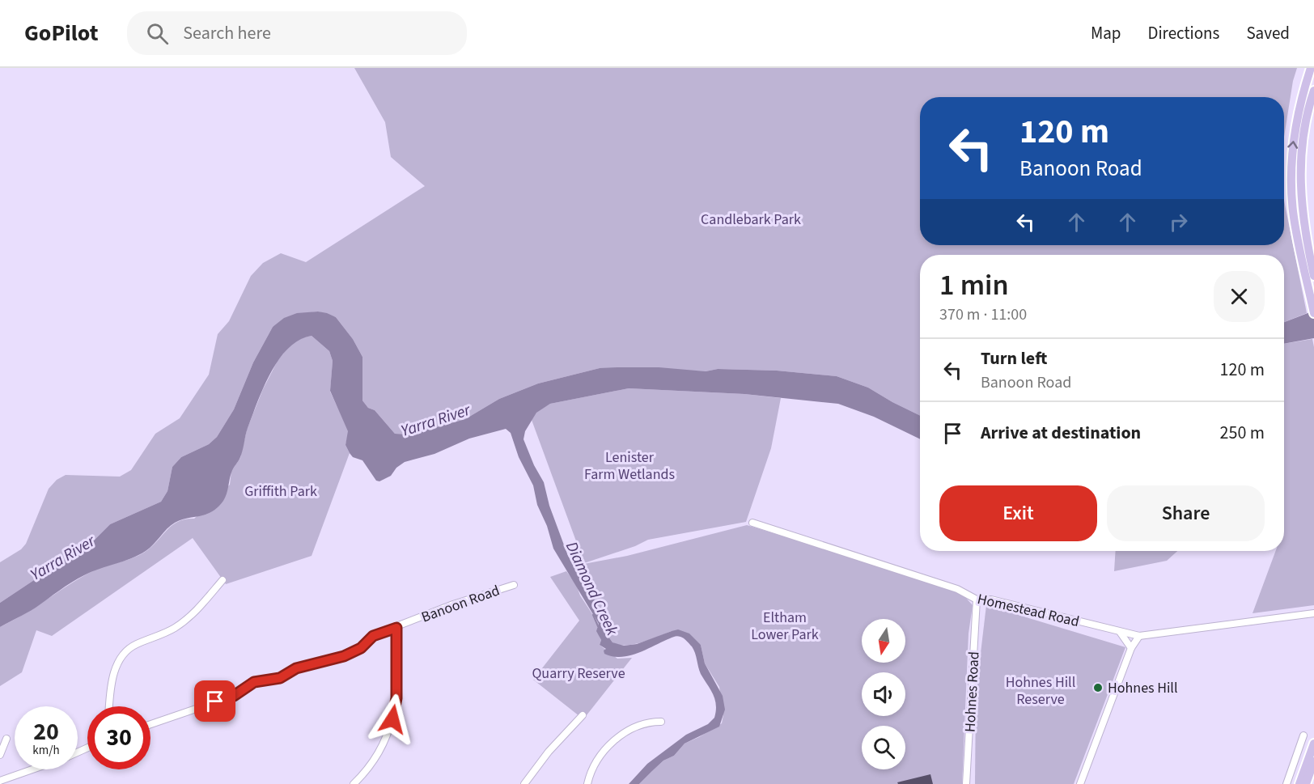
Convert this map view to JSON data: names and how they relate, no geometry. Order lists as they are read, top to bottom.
{
  "streets": {
    "street": ["Banoon Road", "Homestead Road", "Hohnes Road"]
  },
  "crossings": [
    ["Homestead Road", "Hohnes Road"]
  ],
  "water": ["Yarra River", "Diamond Creek"],
  "parks": [
    "Candlebark Park",
    "Lenister Farm Wetlands",
    "Griffith Park",
    "Eltham Lower Park",
    "Quarry Reserve",
    "Hohnes Hill Reserve"
  ],
  "places": ["Hohnes Hill"],
  "north": "bottom",
  "page": {
    "header": "GoPilot",
    "search": "Search here",
    "nav": ["Map", "Directions", "Saved"],
    "turn": ["120 m", "Banoon Road"],
    "heading": ["1 min", "370 m · 11:00"],
    "list": [
      {
        "name": "Turn left",
        "note": "Banoon Road",
        "value": "120 m"
      },
      {
        "name": "Arrive at destination",
        "value": "250 m"
      }
    ],
    "buttons": ["Exit", "Share"],
    "speed": "20 km/h",
    "limit": "30"
  }
}
